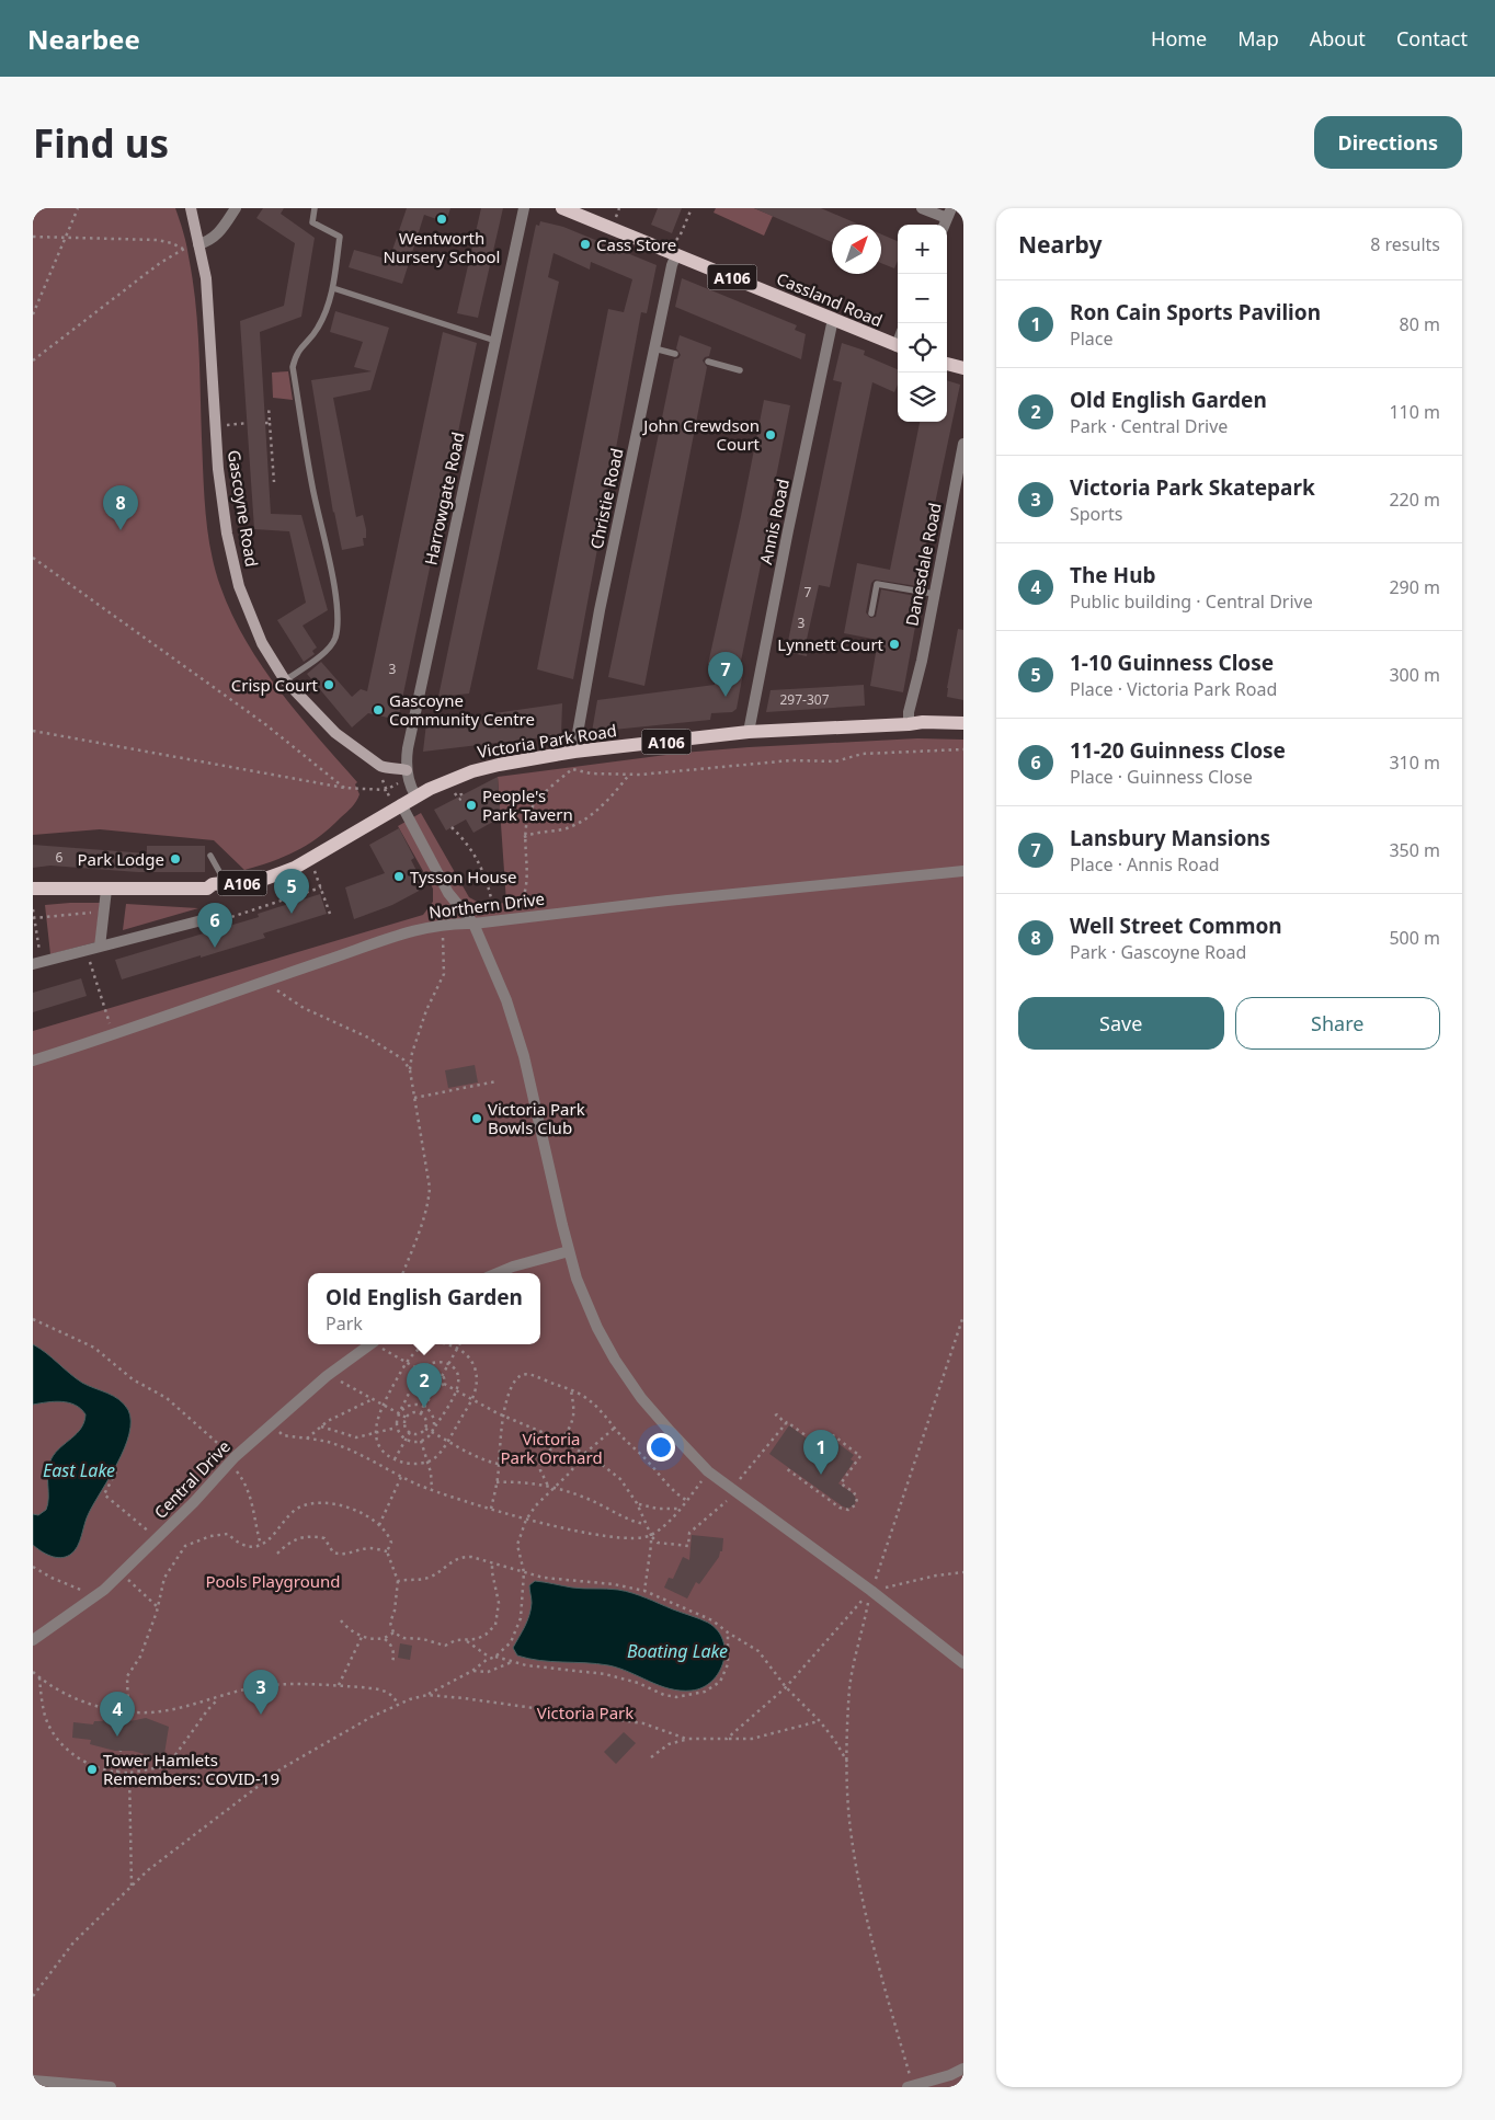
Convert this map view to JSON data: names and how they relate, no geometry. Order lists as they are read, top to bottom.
{
  "streets": {
    "main road": ["A106", "Cassland Road", "Victoria Park Road"],
    "street": [
      "Harrowgate Road",
      "Christie Road",
      "Gascoyne Road",
      "Annis Road",
      "Danesdale Road",
      "Northern Drive",
      "Central Drive"
    ]
  },
  "crossings": [
    ["Cassland Road", "Christie Road"],
    ["Cassland Road", "Annis Road"],
    ["Harrowgate Road", "Gascoyne Road"],
    ["Harrowgate Road", "Victoria Park Road"],
    ["Christie Road", "Victoria Park Road"],
    ["Annis Road", "Victoria Park Road"],
    ["Danesdale Road", "Victoria Park Road"]
  ],
  "water": ["East Lake", "Boating Lake"],
  "parks": ["Victoria Park Orchard", "Pools Playground", "Victoria Park"],
  "places": [
    "Wentworth Nursery School",
    "Cass Store",
    "John Crewdson Court",
    "Lynnett Court",
    "Crisp Court",
    "Gascoyne Community Centre",
    "People's Park Tavern",
    "Park Lodge",
    "Tysson House",
    "Victoria Park Bowls Club",
    "Tower Hamlets Remembers: COVID-19"
  ],
  "house_numbers": [
    "7",
    "3",
    "3",
    "297-307",
    "6"
  ],
  "north": "top right",
  "page": {
    "header": "Nearbee",
    "nav": [
      "Home",
      "Map",
      "About",
      "Contact"
    ],
    "buttons": [
      "Directions",
      ["Save", "Share"]
    ],
    "title": "Find us",
    "heading": ["Nearby", "8 results"],
    "map_buttons": ["+", "−"],
    "list": [
      {
        "mark": "1",
        "name": "Ron Cain Sports Pavilion",
        "note": "Place",
        "value": "80 m"
      },
      {
        "mark": "2",
        "name": "Old English Garden",
        "note": "Park · Central Drive",
        "value": "110 m"
      },
      {
        "mark": "3",
        "name": "Victoria Park Skatepark",
        "note": "Sports",
        "value": "220 m"
      },
      {
        "mark": "4",
        "name": "The Hub",
        "note": "Public building · Central Drive",
        "value": "290 m"
      },
      {
        "mark": "5",
        "name": "1-10 Guinness Close",
        "note": "Place · Victoria Park Road",
        "value": "300 m"
      },
      {
        "mark": "6",
        "name": "11-20 Guinness Close",
        "note": "Place · Guinness Close",
        "value": "310 m"
      },
      {
        "mark": "7",
        "name": "Lansbury Mansions",
        "note": "Place · Annis Road",
        "value": "350 m"
      },
      {
        "mark": "8",
        "name": "Well Street Common",
        "note": "Park · Gascoyne Road",
        "value": "500 m"
      }
    ],
    "pins": [
      "8",
      "7",
      "5",
      "6",
      "2",
      "1",
      "3",
      "4"
    ],
    "popup": ["Old English Garden", "Park"]
  }
}
